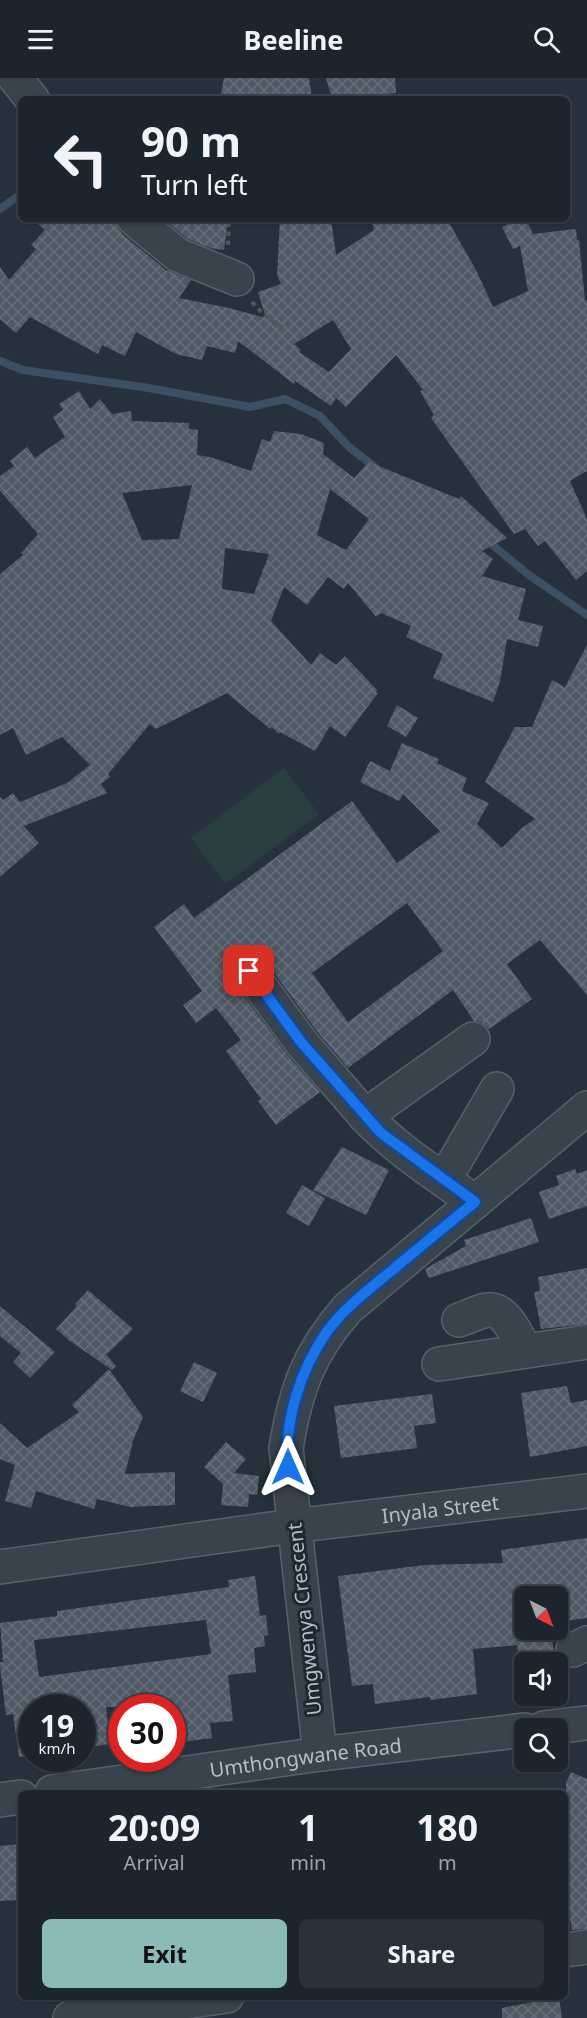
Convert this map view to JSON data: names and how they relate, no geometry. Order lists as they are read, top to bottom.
{
  "streets": {
    "street": ["Inyala Street", "Umgwenya Crescent", "Umthongwane Road"]
  },
  "crossings": [
    ["Inyala Street", "Umgwenya Crescent"],
    ["Umgwenya Crescent", "Umthongwane Road"]
  ],
  "north": "bottom right",
  "page": {
    "header": "Beeline",
    "turn": ["90 m", "Turn left"],
    "speed": "19 km/h",
    "limit": "30",
    "eta": [
      "20:09",
      "Arrival",
      "1",
      "min",
      "180",
      "m"
    ],
    "buttons": ["Exit", "Share"]
  }
}
